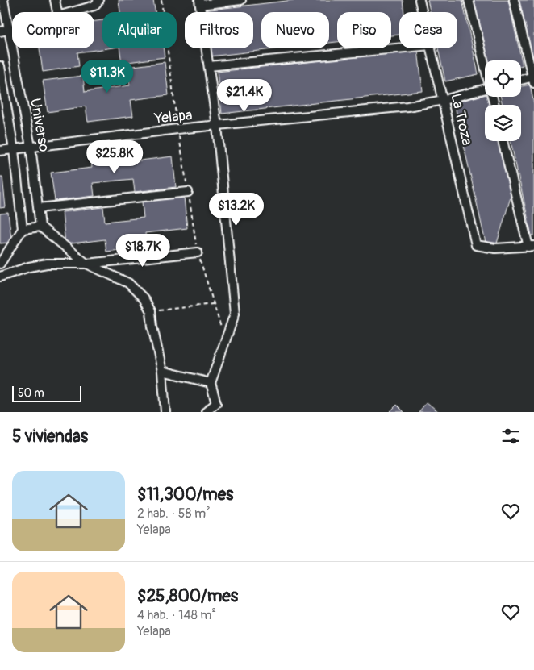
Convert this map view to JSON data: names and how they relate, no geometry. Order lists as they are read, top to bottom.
{
  "streets": {
    "street": ["Yelapa", "La Troza", "Universo"]
  },
  "crossings": [
    ["Yelapa", "La Troza"],
    ["Yelapa", "Universo"]
  ],
  "scale_bar": "50 m",
  "page": {
    "chip": [
      "Comprar",
      "Alquilar",
      "Filtros",
      "Nuevo",
      "Piso",
      "Casa"
    ],
    "price": [
      "$11.3K",
      "$21.4K",
      "$25.8K",
      "$13.2K",
      "$18.7K"
    ],
    "scale": "50 m",
    "heading": "5 viviendas",
    "list": [
      {
        "name": "$11,300/mes",
        "note": "2 hab. · 58 m² · Yelapa"
      },
      {
        "name": "$25,800/mes",
        "note": "4 hab. · 148 m² · Yelapa"
      }
    ]
  }
}
